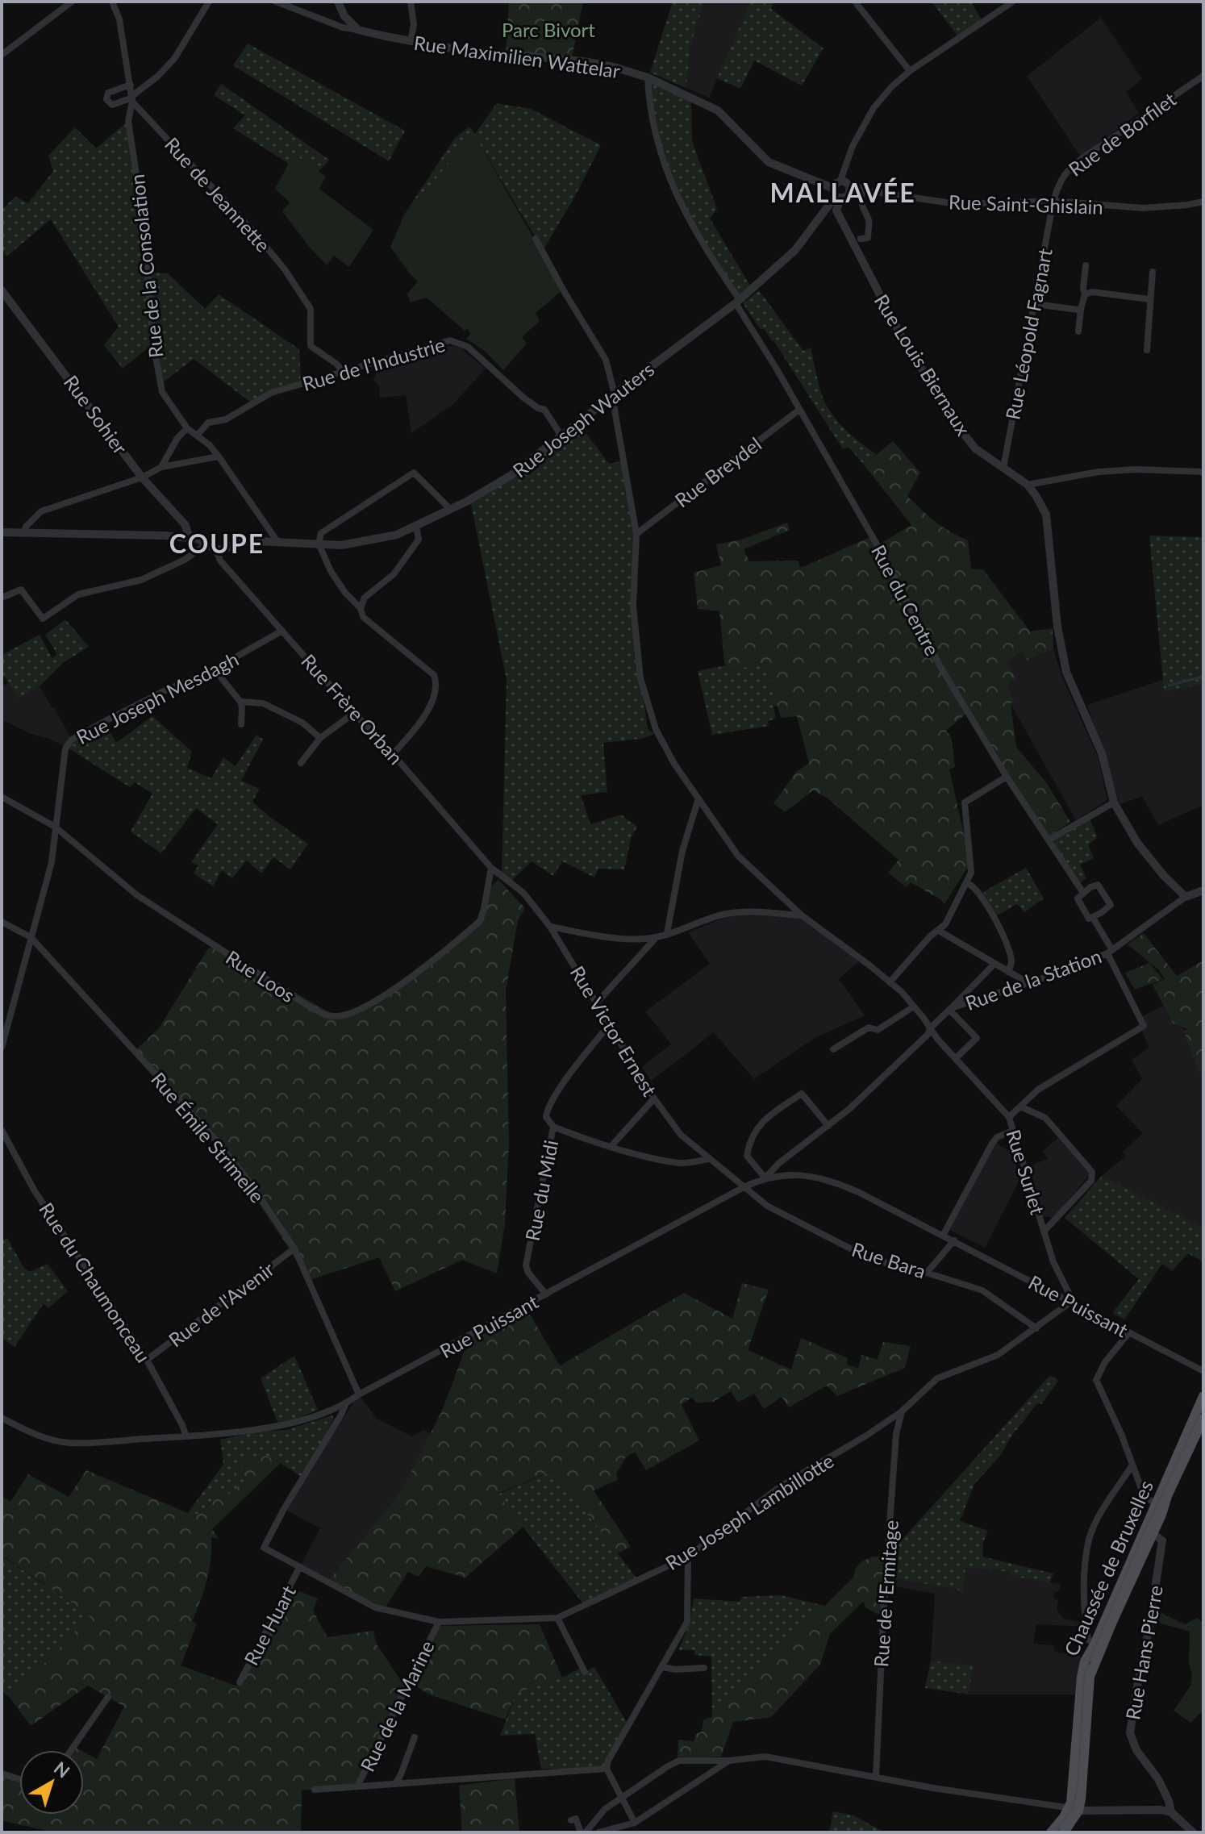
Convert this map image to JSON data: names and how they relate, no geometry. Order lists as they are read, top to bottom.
{
  "streets": {
    "main road": ["Chaussée de Bruxelles"],
    "street": [
      "Rue Maximilien Wattelar",
      "Rue de Borfilet",
      "Rue de Jeannette",
      "Rue Saint-Ghislain",
      "Rue de la Consolation",
      "Rue Léopold Fagnart",
      "Rue de l'Industrie",
      "Rue Louis Biernaux",
      "Rue Sohier",
      "Rue Joseph Wauters",
      "Rue Breydel",
      "Rue du Centre",
      "Rue Joseph Mesdagh",
      "Rue Frère Orban",
      "Rue Loos",
      "Rue de la Station",
      "Rue Victor Ernest",
      "Rue Émile Strimelle",
      "Rue Surlet",
      "Rue du Midi",
      "Rue Bara",
      "Rue du Chaumonceau",
      "Rue de l'Avenir",
      "Rue Puissant",
      "Rue Joseph Lambillotte",
      "Rue de l'Ermitage",
      "Rue Huart",
      "Rue Hans Pierre",
      "Rue de la Marine"
    ]
  },
  "crossings": [
    ["Rue Maximilien Wattelar", "Rue Louis Biernaux"],
    ["Rue Maximilien Wattelar", "Rue Joseph Wauters"],
    ["Rue Maximilien Wattelar", "Rue du Centre"],
    ["Rue de Borfilet", "Rue Saint-Ghislain"],
    ["Rue de Borfilet", "Rue Léopold Fagnart"],
    ["Rue de Jeannette", "Rue de la Consolation"],
    ["Rue de Jeannette", "Rue de l'Industrie"],
    ["Rue Saint-Ghislain", "Rue Léopold Fagnart"],
    ["Rue Léopold Fagnart", "Rue Louis Biernaux"],
    ["Rue de l'Industrie", "Rue Joseph Wauters"],
    ["Rue Louis Biernaux", "Rue Joseph Wauters"],
    ["Rue Louis Biernaux", "Rue de la Station"],
    ["Rue Joseph Wauters", "Rue du Centre"],
    ["Rue Joseph Wauters", "Rue Frère Orban"],
    ["Rue Joseph Wauters", "Rue Surlet"],
    ["Rue Breydel", "Rue du Centre"],
    ["Rue Breydel", "Rue Surlet"],
    ["Rue Joseph Mesdagh", "Rue Frère Orban"],
    ["Rue Joseph Mesdagh", "Rue Loos"],
    ["Rue Joseph Mesdagh", "Rue Émile Strimelle"],
    ["Rue Frère Orban", "Rue Loos"],
    ["Rue Frère Orban", "Rue Victor Ernest"],
    ["Rue Loos", "Rue Victor Ernest"],
    ["Rue de la Station", "Rue Surlet"],
    ["Rue de la Station", "Rue Puissant"],
    ["Rue Victor Ernest", "Rue du Midi"],
    ["Rue Victor Ernest", "Rue Bara"],
    ["Rue Victor Ernest", "Rue Puissant"],
    ["Rue Émile Strimelle", "Rue de l'Avenir"],
    ["Rue Émile Strimelle", "Rue Puissant"],
    ["Rue Surlet", "Rue Puissant"],
    ["Rue Surlet", "Rue Joseph Lambillotte"],
    ["Rue du Midi", "Rue Puissant"],
    ["Rue Bara", "Rue Puissant"],
    ["Rue Bara", "Rue Joseph Lambillotte"],
    ["Rue du Chaumonceau", "Rue de l'Avenir"],
    ["Rue du Chaumonceau", "Rue Puissant"],
    ["Rue Puissant", "Rue Joseph Lambillotte"],
    ["Rue Joseph Lambillotte", "Rue de l'Ermitage"],
    ["Rue Joseph Lambillotte", "Rue Huart"],
    ["Rue Joseph Lambillotte", "Rue de la Marine"],
    ["Chaussée de Bruxelles", "Rue Hans Pierre"]
  ],
  "districts": ["MALLAVÉE", "COUPE"],
  "parks": ["Parc Bivort"],
  "north": "top right"
}
